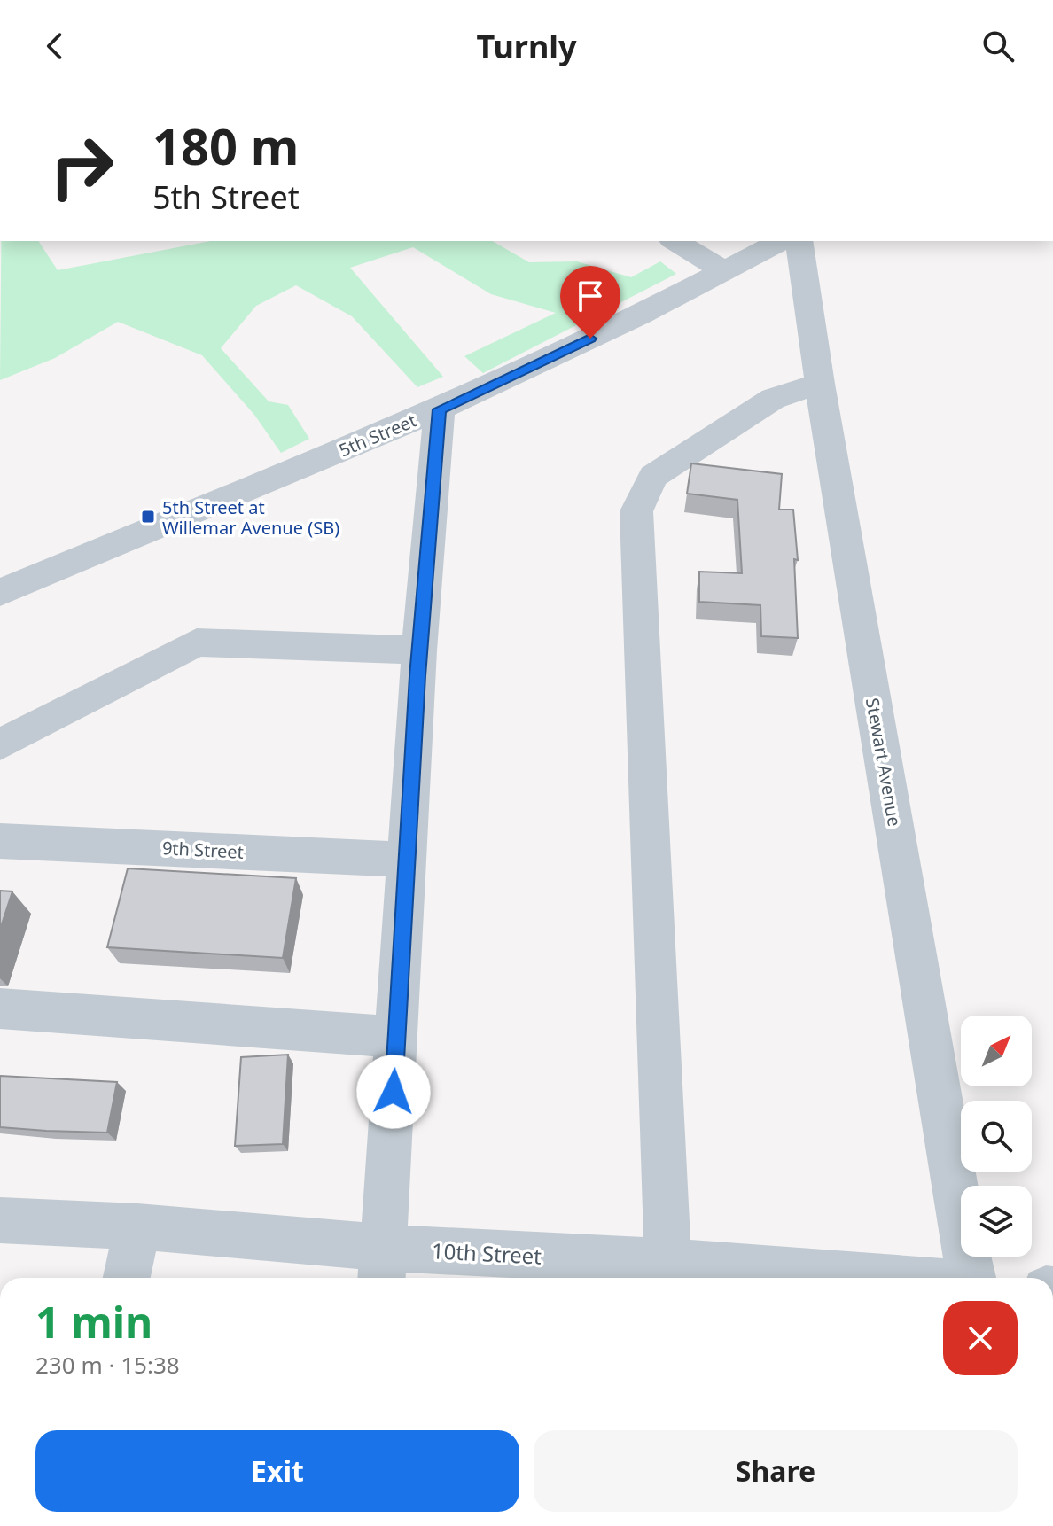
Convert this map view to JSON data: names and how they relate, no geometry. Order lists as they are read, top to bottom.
{
  "streets": {
    "street": [
      "5th Street",
      "Stewart Avenue",
      "9th Street",
      "10th Street"
    ]
  },
  "places": {
    "transit": ["5th Street at Willemar Avenue (SB)"]
  },
  "north": "top right",
  "page": {
    "header": "Turnly",
    "turn": ["180 m", "5th Street"],
    "heading": ["1 min", "230 m · 15:38"],
    "buttons": ["Exit", "Share"]
  }
}
